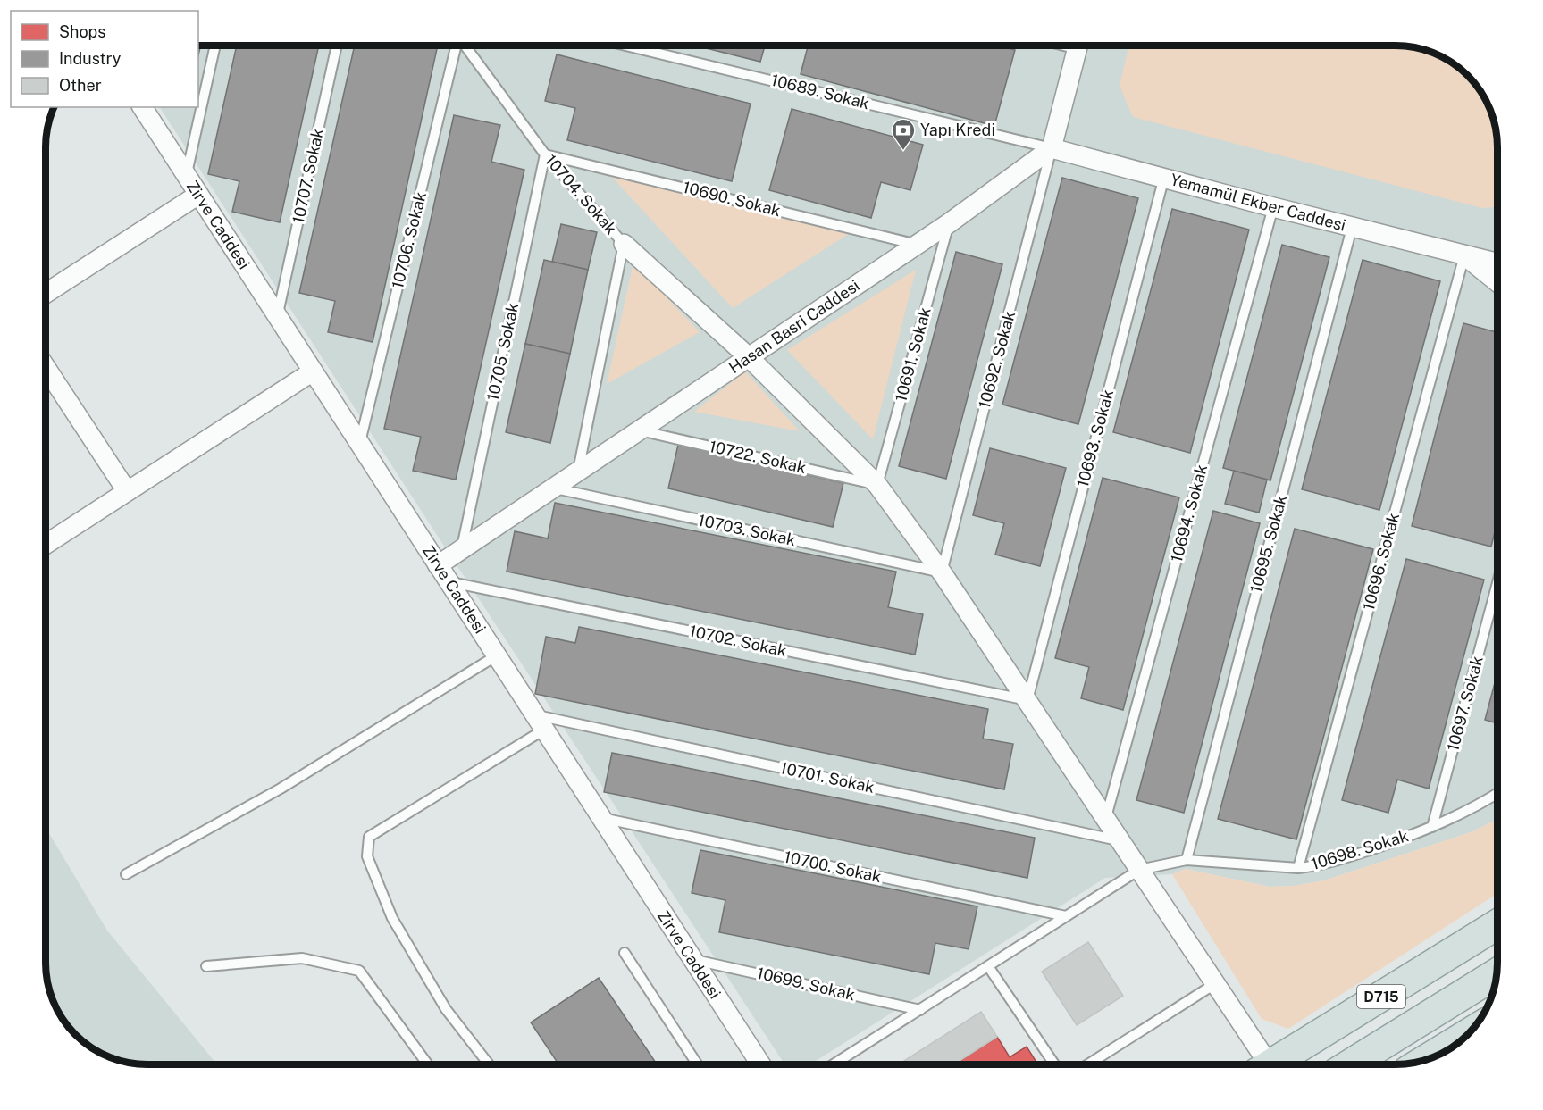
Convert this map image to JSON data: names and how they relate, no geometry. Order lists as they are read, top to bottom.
{
  "streets": {
    "highway": ["D715"],
    "street": ["Yemamül Ekber Caddesi", "Zirve Caddesi", "Hasan Basri Caddesi"],
    "lane": [
      "10689. Sokak",
      "10707. Sokak",
      "10704. Sokak",
      "10690. Sokak",
      "10706. Sokak",
      "10705. Sokak",
      "10691. Sokak",
      "10692. Sokak",
      "10693. Sokak",
      "10722. Sokak",
      "10694. Sokak",
      "10703. Sokak",
      "10695. Sokak",
      "10696. Sokak",
      "10702. Sokak",
      "10697. Sokak",
      "10701. Sokak",
      "10698. Sokak",
      "10700. Sokak",
      "10699. Sokak"
    ]
  },
  "crossings": [
    ["10689. Sokak", "Yemamül Ekber Caddesi"],
    ["10689. Sokak", "Hasan Basri Caddesi"],
    ["10689. Sokak", "10692. Sokak"],
    ["10707. Sokak", "Zirve Caddesi"],
    ["10704. Sokak", "10690. Sokak"],
    ["10704. Sokak", "Hasan Basri Caddesi"],
    ["10704. Sokak", "10705. Sokak"],
    ["10690. Sokak", "Hasan Basri Caddesi"],
    ["10690. Sokak", "10705. Sokak"],
    ["Yemamül Ekber Caddesi", "Hasan Basri Caddesi"],
    ["Yemamül Ekber Caddesi", "10692. Sokak"],
    ["Yemamül Ekber Caddesi", "10693. Sokak"],
    ["Yemamül Ekber Caddesi", "10694. Sokak"],
    ["Yemamül Ekber Caddesi", "10695. Sokak"],
    ["Yemamül Ekber Caddesi", "10696. Sokak"],
    ["Zirve Caddesi", "10706. Sokak"],
    ["Zirve Caddesi", "Hasan Basri Caddesi"],
    ["Zirve Caddesi", "10702. Sokak"],
    ["Zirve Caddesi", "10701. Sokak"],
    ["Zirve Caddesi", "10700. Sokak"],
    ["Zirve Caddesi", "10699. Sokak"],
    ["Hasan Basri Caddesi", "10705. Sokak"],
    ["Hasan Basri Caddesi", "10691. Sokak"],
    ["Hasan Basri Caddesi", "10692. Sokak"],
    ["Hasan Basri Caddesi", "10722. Sokak"],
    ["Hasan Basri Caddesi", "10703. Sokak"],
    ["10691. Sokak", "10722. Sokak"],
    ["10692. Sokak", "10703. Sokak"],
    ["10693. Sokak", "10702. Sokak"],
    ["10695. Sokak", "10698. Sokak"],
    ["10696. Sokak", "10698. Sokak"],
    ["10697. Sokak", "10698. Sokak"]
  ],
  "places": {
    "bank": ["Yapı Kredi"]
  },
  "legend": ["Shops", "Industry", "Other"]
}
